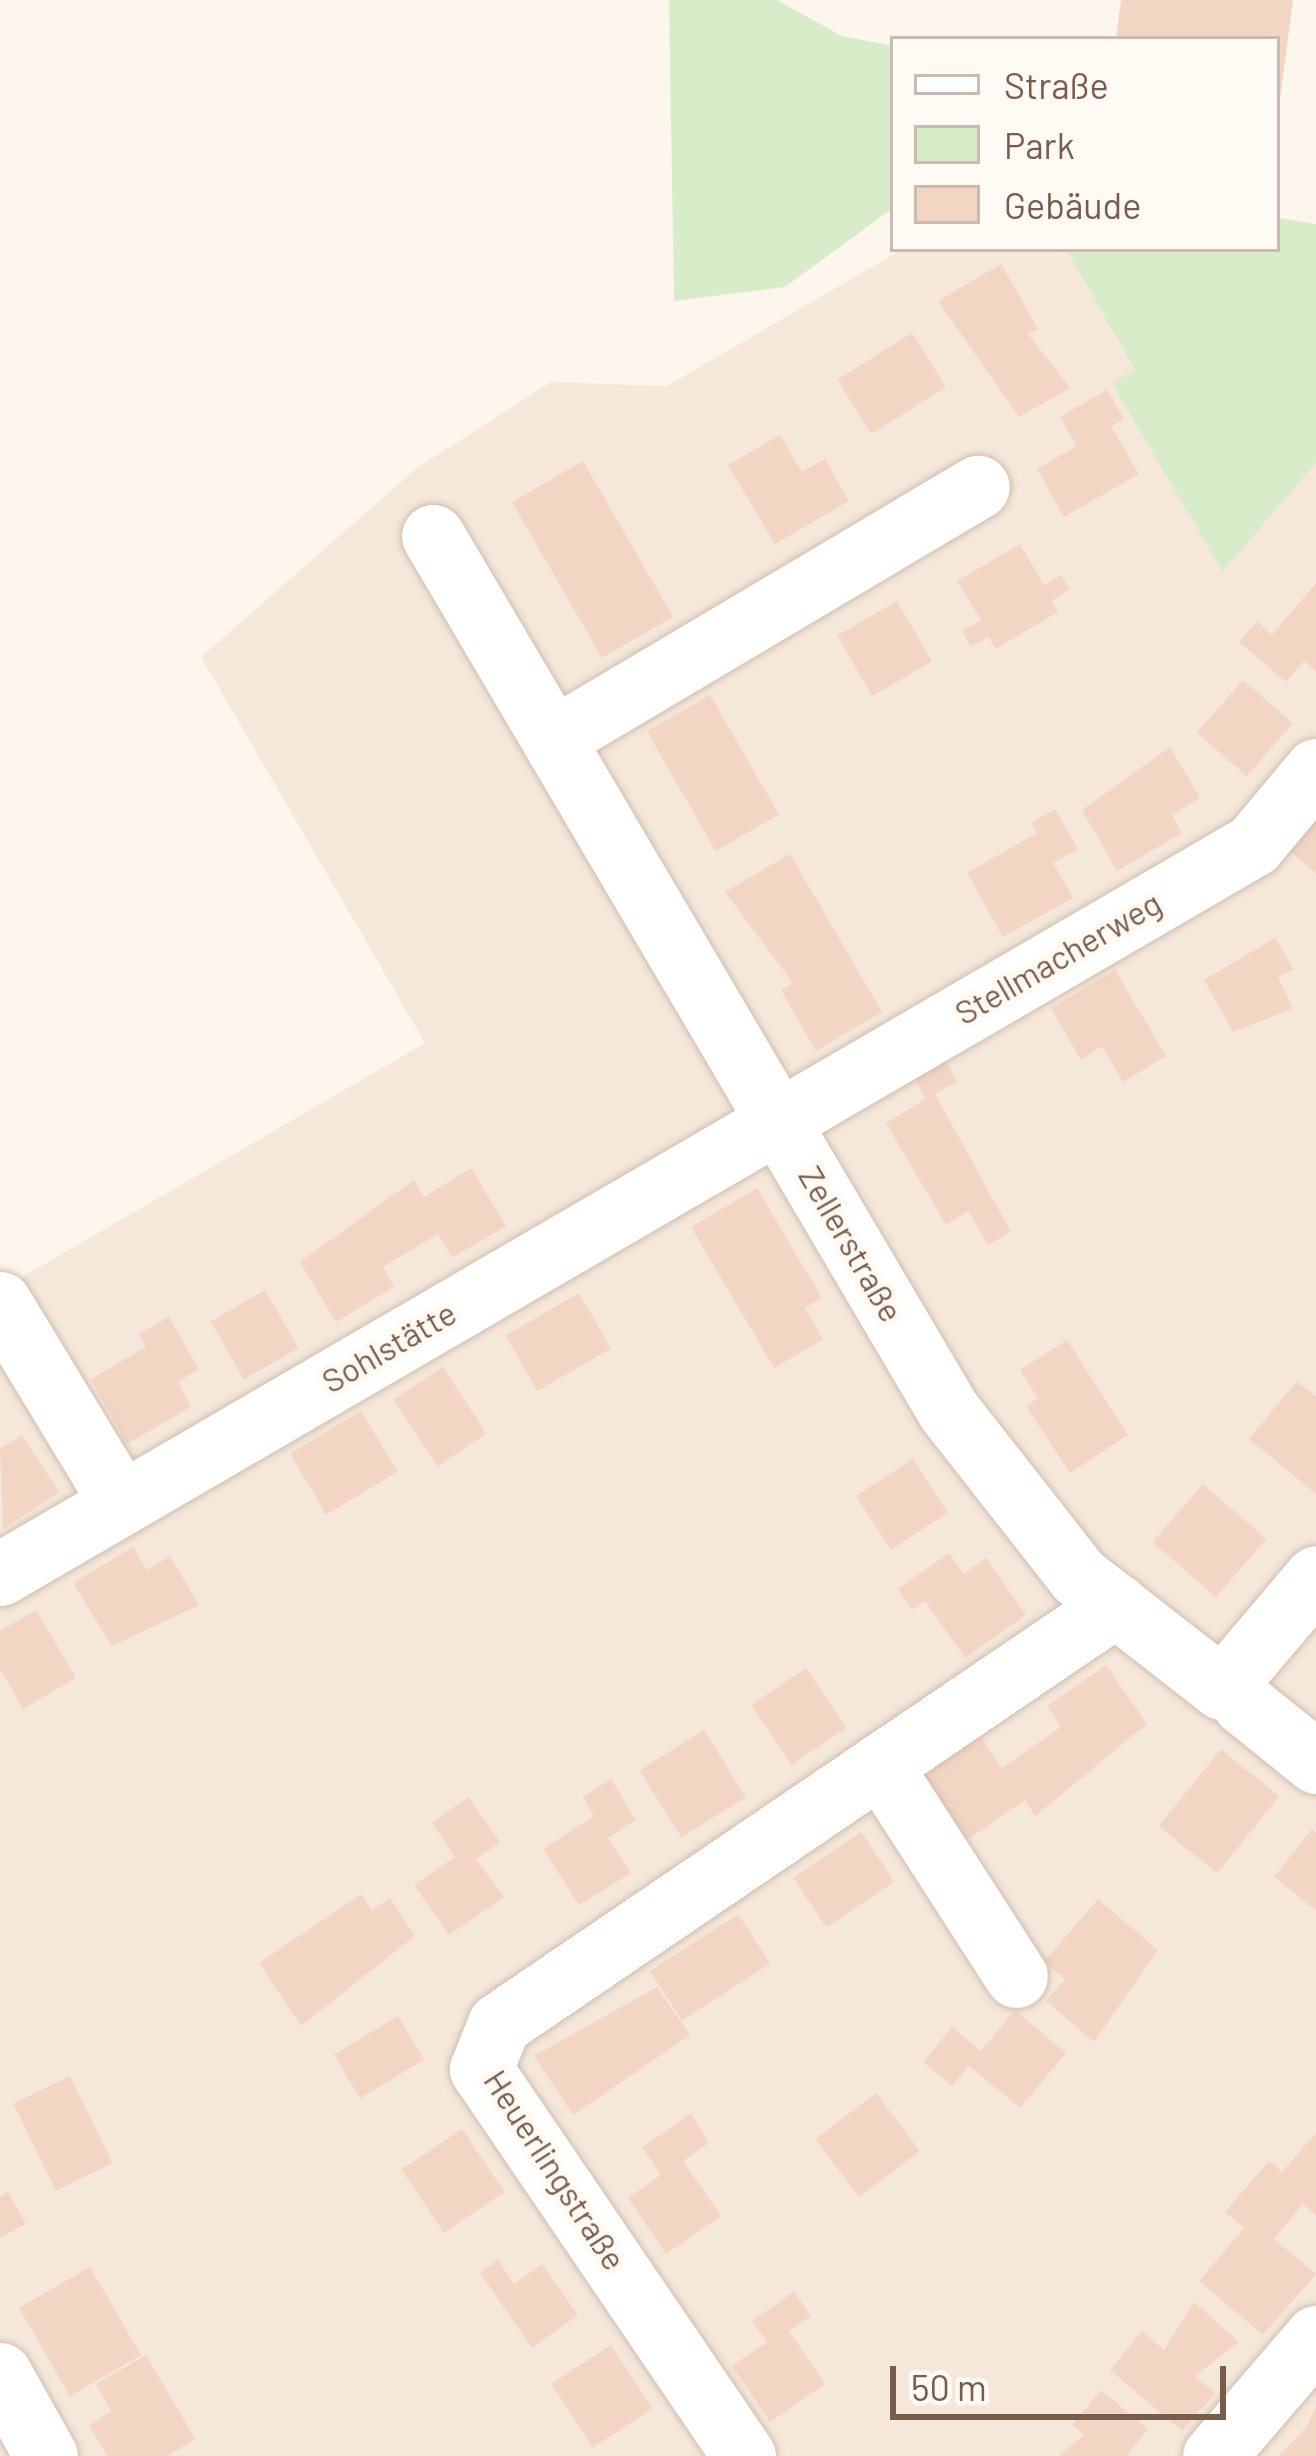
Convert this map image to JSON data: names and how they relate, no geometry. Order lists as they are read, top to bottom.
{
  "streets": {
    "street": [
      "Stellmacherweg",
      "Zellerstraße",
      "Sohlstätte",
      "Heuerlingstraße"
    ]
  },
  "crossings": [
    ["Stellmacherweg", "Zellerstraße"],
    ["Stellmacherweg", "Sohlstätte"],
    ["Zellerstraße", "Sohlstätte"],
    ["Zellerstraße", "Heuerlingstraße"]
  ],
  "legend": ["Straße", "Park", "Gebäude"],
  "scale_bar": "50 m"
}
